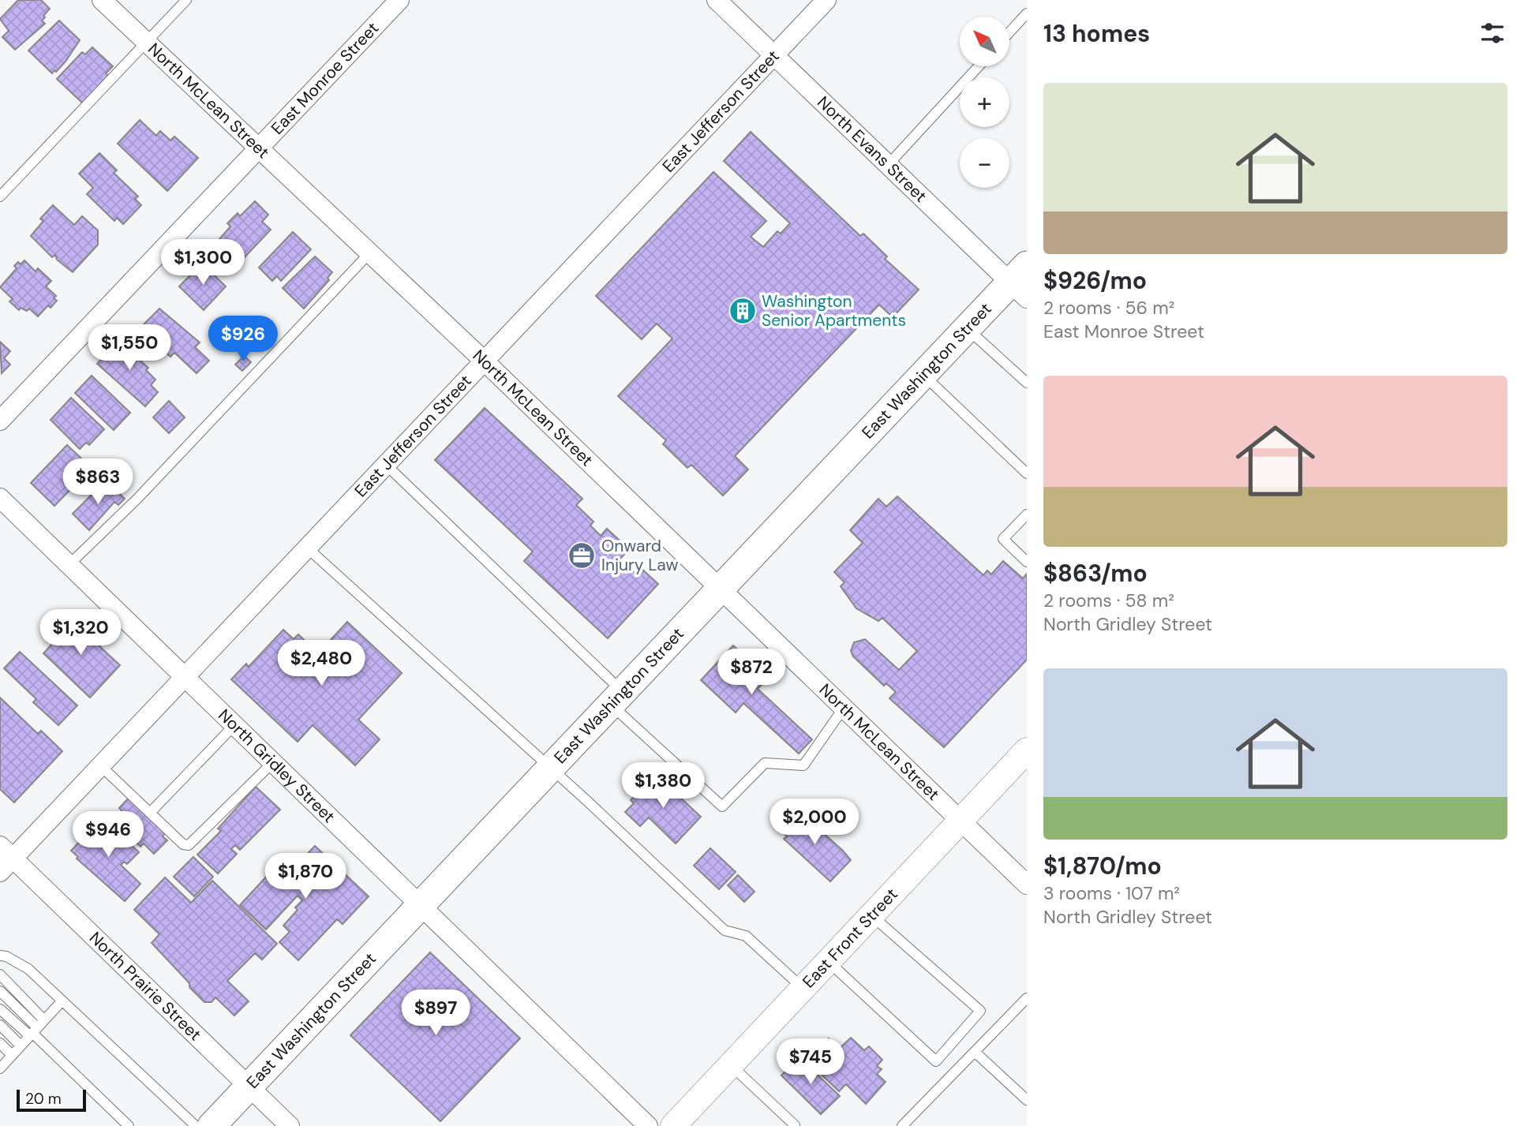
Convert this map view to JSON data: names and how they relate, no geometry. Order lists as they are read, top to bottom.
{
  "streets": {
    "main road": ["East Washington Street"],
    "street": [
      "East Monroe Street",
      "North McLean Street",
      "East Jefferson Street",
      "North Evans Street",
      "North Gridley Street",
      "East Front Street",
      "North Prairie Street"
    ]
  },
  "crossings": [
    ["East Monroe Street", "North McLean Street"],
    ["North McLean Street", "East Jefferson Street"],
    ["North McLean Street", "East Washington Street"],
    ["North McLean Street", "East Front Street"],
    ["East Jefferson Street", "North Evans Street"],
    ["East Jefferson Street", "North Gridley Street"],
    ["East Jefferson Street", "North Prairie Street"],
    ["North Evans Street", "East Washington Street"],
    ["East Washington Street", "North Gridley Street"],
    ["East Washington Street", "North Prairie Street"]
  ],
  "places": {
    "building": ["Washington Senior Apartments"],
    "office": ["Onward Injury Law"]
  },
  "scale_bar": "20 m",
  "north": "top left",
  "page": {
    "heading": "13 homes",
    "map_buttons": ["+", "−"],
    "list": [
      {
        "name": "$926/mo",
        "note": "2 rooms · 56 m² · East Monroe Street"
      },
      {
        "name": "$863/mo",
        "note": "2 rooms · 58 m² · North Gridley Street"
      },
      {
        "name": "$1,870/mo",
        "note": "3 rooms · 107 m² · North Gridley Street"
      }
    ],
    "price": [
      "$1,300",
      "$926",
      "$1,550",
      "$863",
      "$1,320",
      "$2,480",
      "$872",
      "$1,380",
      "$2,000",
      "$946",
      "$1,870",
      "$897",
      "$745"
    ],
    "scale": "20 m"
  }
}
